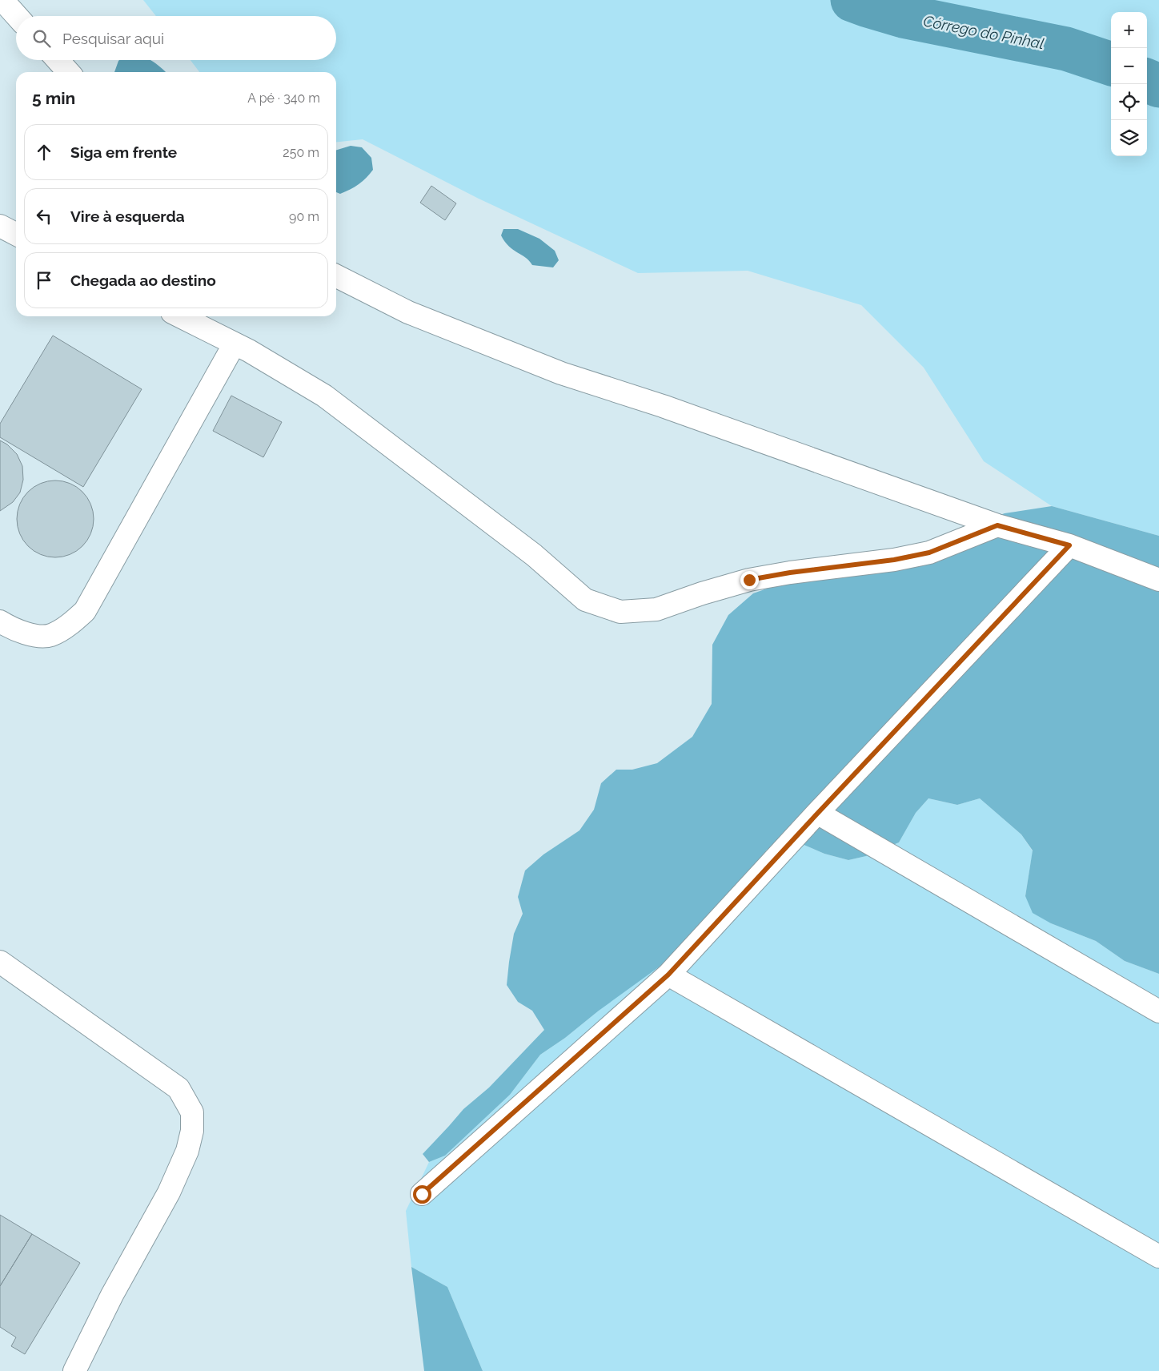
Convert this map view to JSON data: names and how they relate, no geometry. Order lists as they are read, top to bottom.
{
  "water": ["Córrego do Pinhal"],
  "page": {
    "map_buttons": ["+", "−"],
    "search": "Pesquisar aqui",
    "heading": ["5 min", "A pé · 340 m"],
    "list": [
      ["Siga em frente", "250 m"],
      ["Vire à esquerda", "90 m"],
      "Chegada ao destino"
    ]
  }
}
